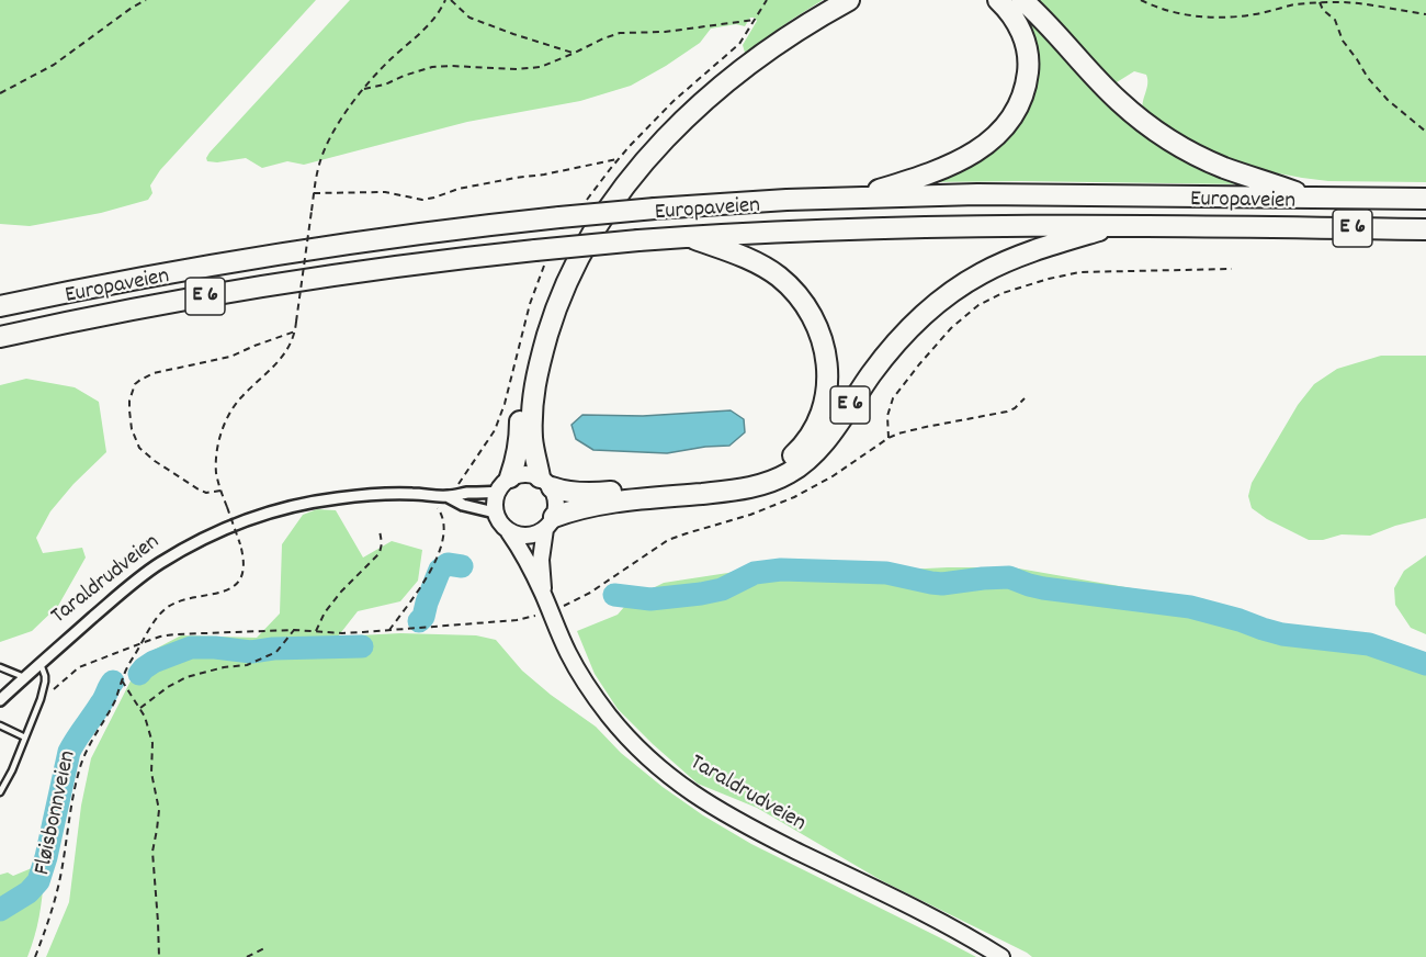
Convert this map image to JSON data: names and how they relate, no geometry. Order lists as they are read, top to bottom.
{
  "streets": {
    "highway": ["Europaveien", "E 6"],
    "main road": ["Taraldrudveien"],
    "path": ["Fløisbonnveien"]
  },
  "crossings": [
    ["Europaveien", "E 6"],
    ["E 6", "Taraldrudveien"]
  ]
}
